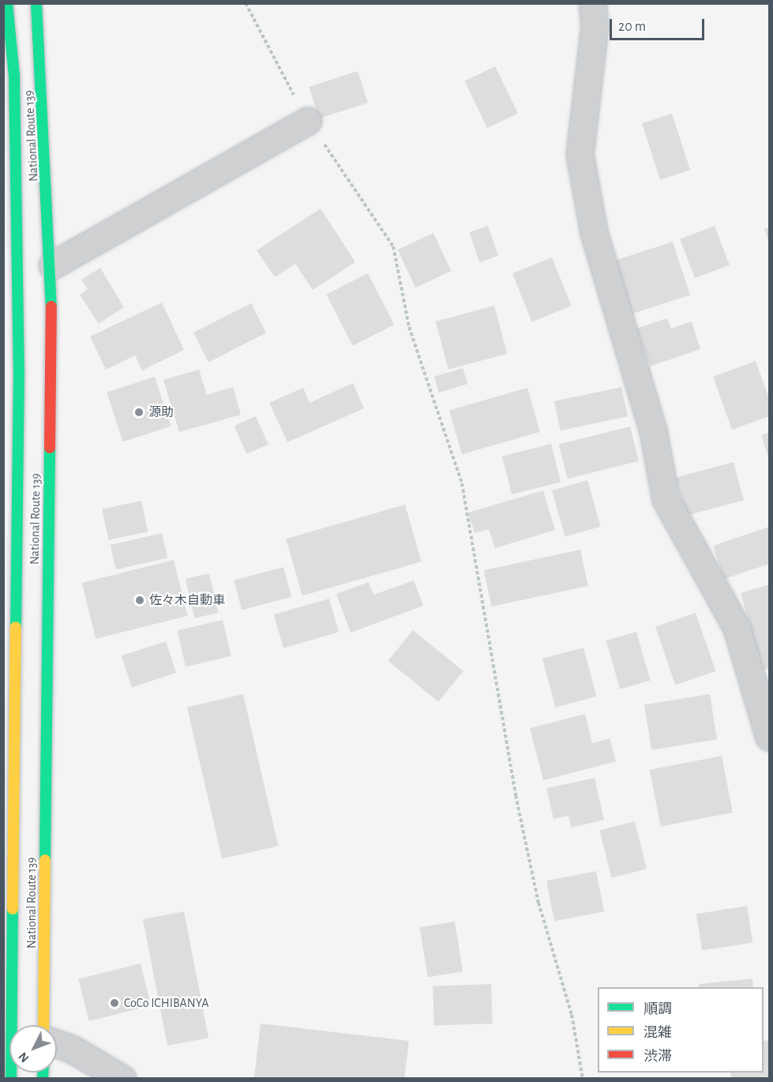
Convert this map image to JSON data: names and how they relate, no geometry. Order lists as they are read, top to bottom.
{
  "streets": {
    "highway": ["National Route 139"]
  },
  "places": ["源助", "佐々木自動車", "CoCo ICHIBANYA"],
  "legend": ["順調", "混雑", "渋滞"],
  "scale_bar": "20 m",
  "north": "bottom left"
}
